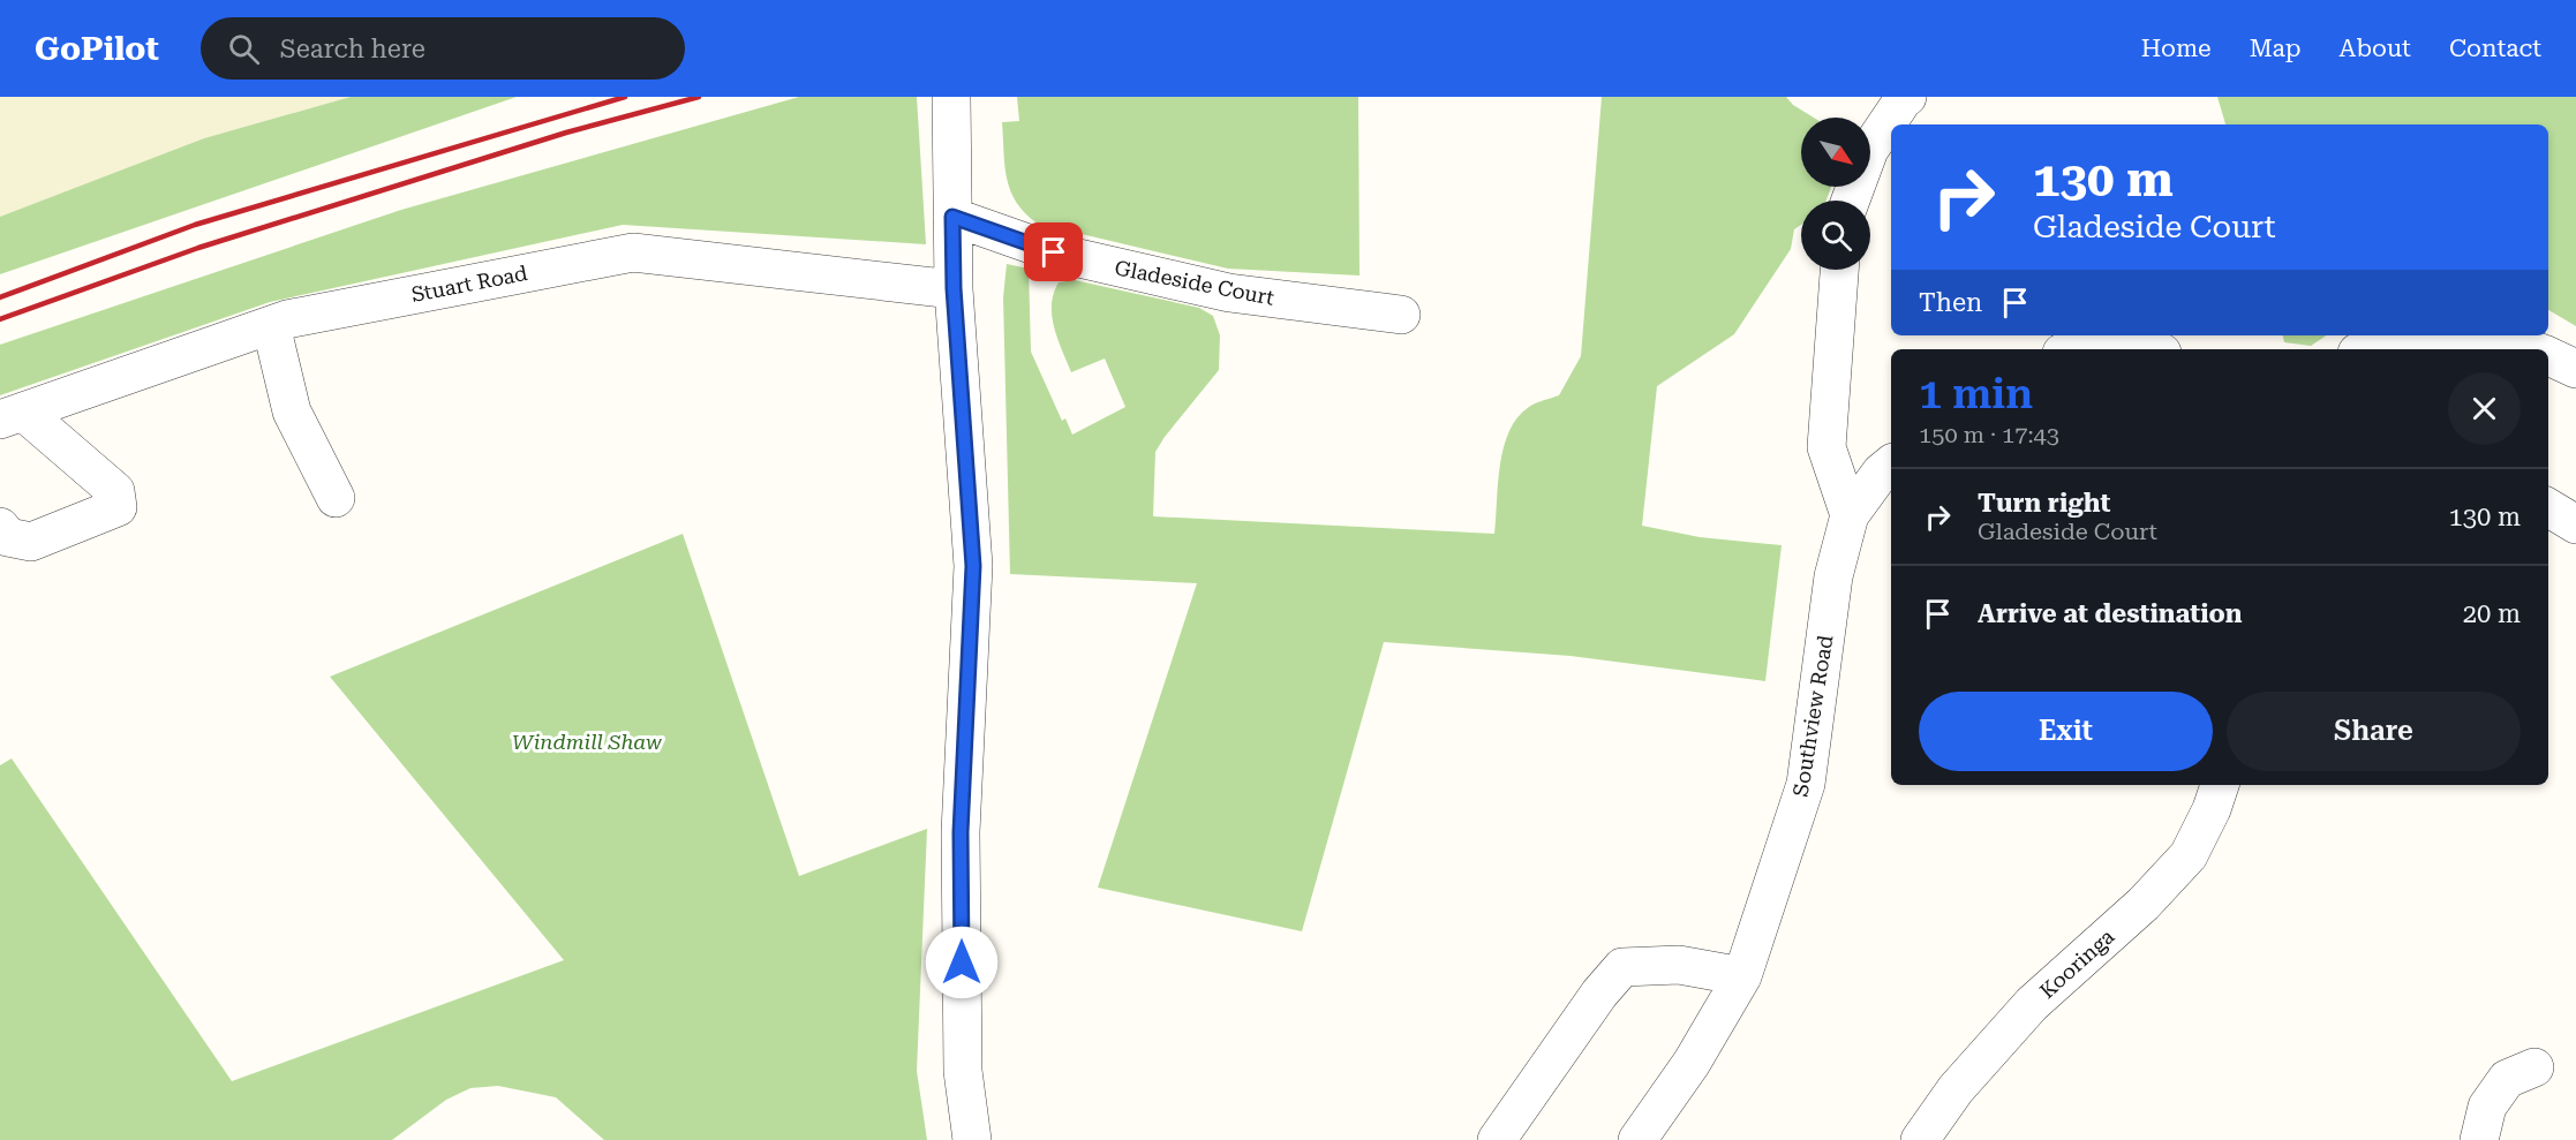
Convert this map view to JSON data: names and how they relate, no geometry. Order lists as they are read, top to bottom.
{
  "streets": {
    "street": [
      "Gladeside Court",
      "Stuart Road",
      "Southview Road",
      "Kooringa"
    ]
  },
  "parks": ["Windmill Shaw"],
  "north": "bottom right",
  "page": {
    "header": "GoPilot",
    "search": "Search here",
    "nav": [
      "Home",
      "Map",
      "About",
      "Contact"
    ],
    "turn": ["130 m", "Gladeside Court"],
    "then": "Then",
    "heading": ["1 min", "150 m · 17:43"],
    "list": [
      {
        "name": "Turn right",
        "note": "Gladeside Court",
        "value": "130 m"
      },
      {
        "name": "Arrive at destination",
        "value": "20 m"
      }
    ],
    "buttons": ["Exit", "Share"]
  }
}
